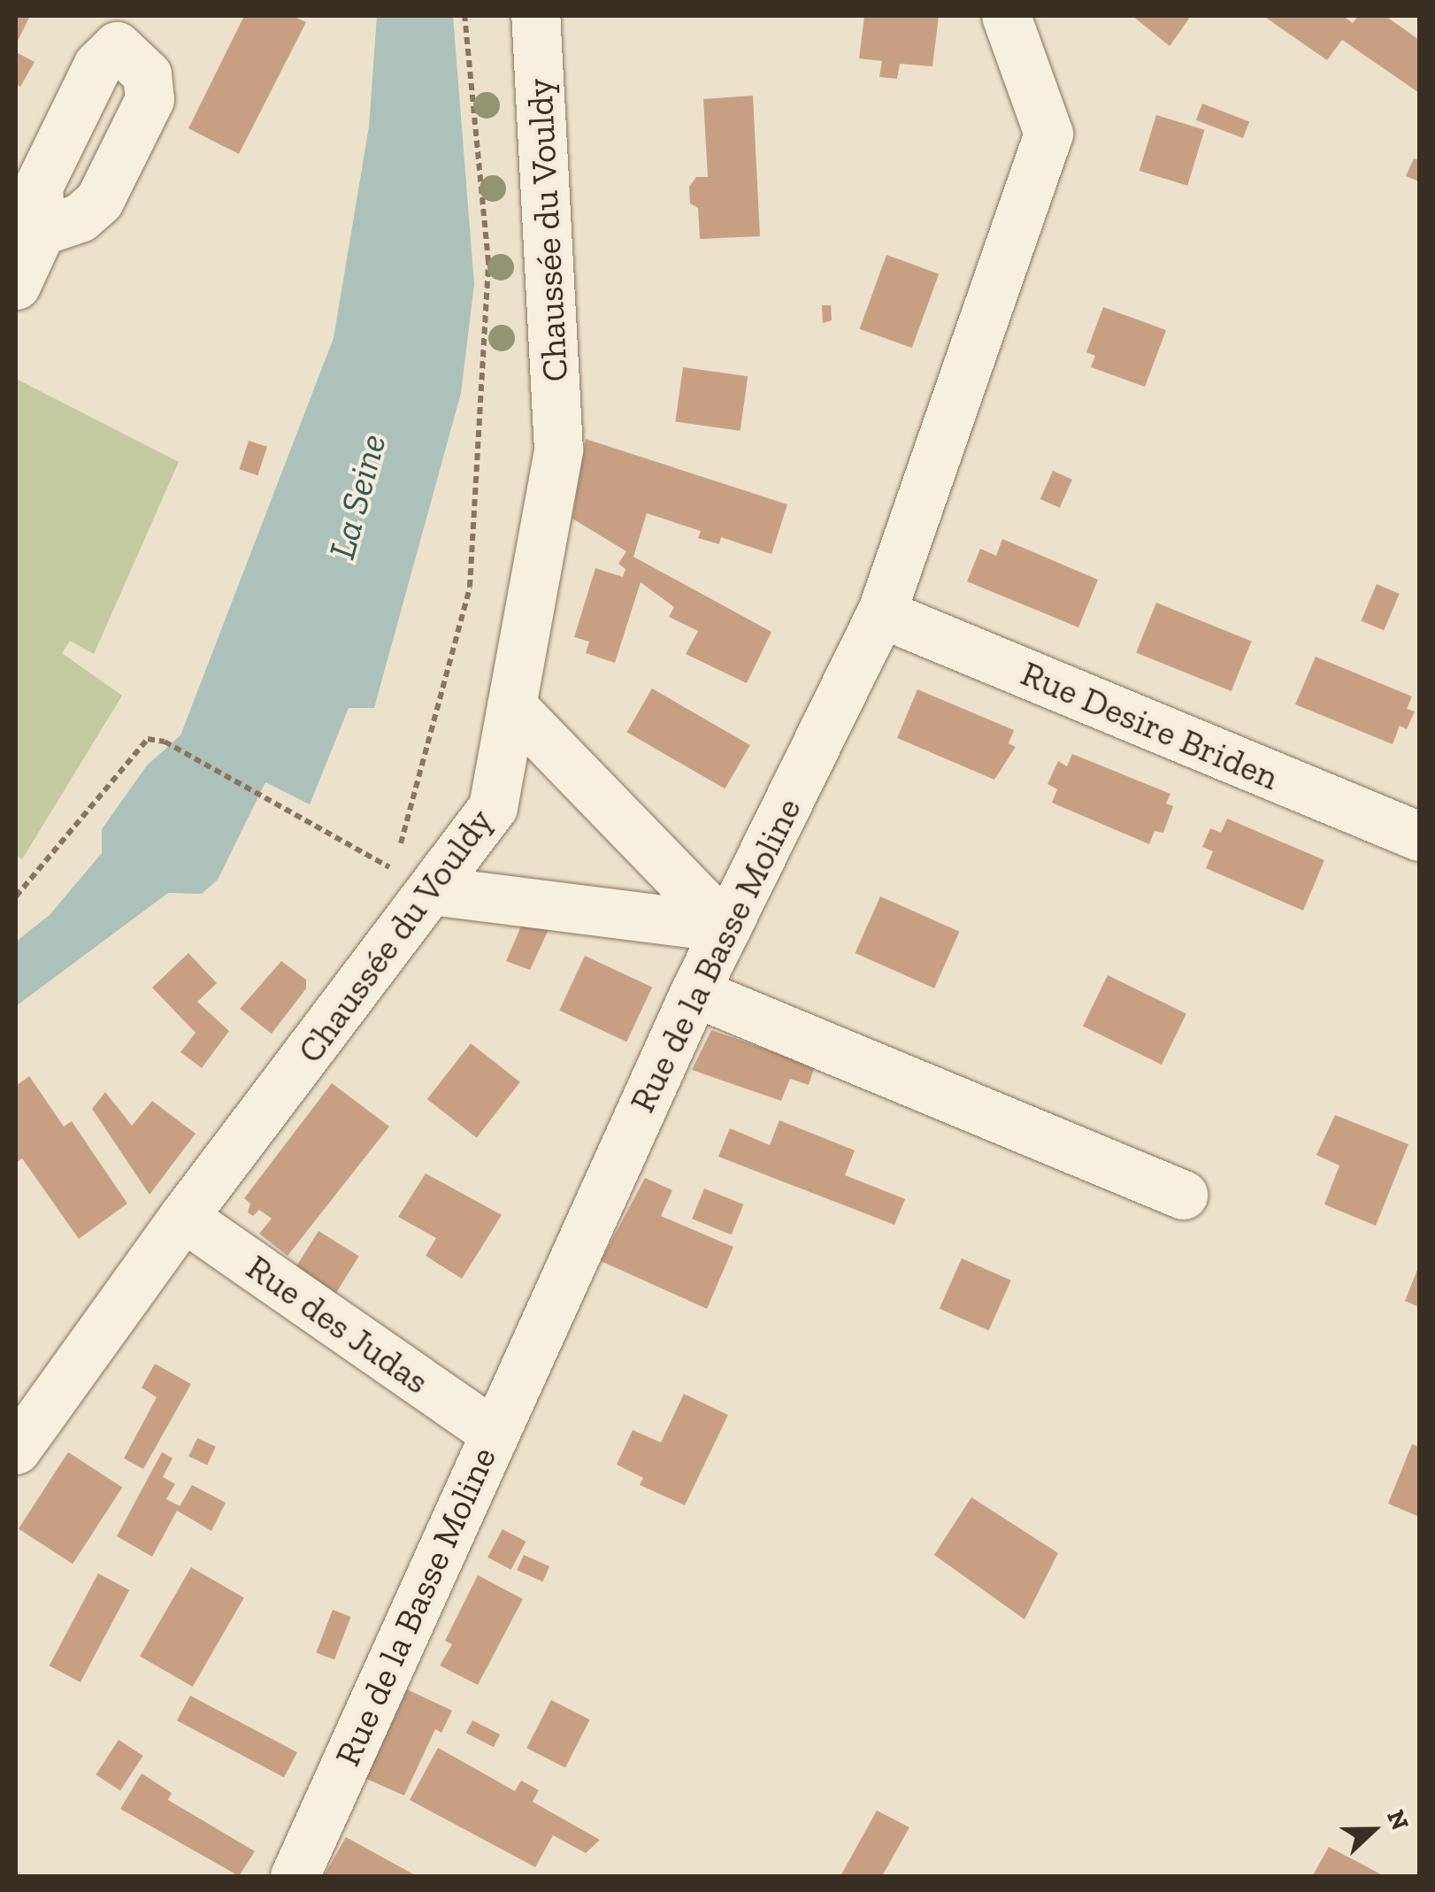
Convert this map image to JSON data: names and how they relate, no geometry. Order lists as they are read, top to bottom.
{
  "streets": {
    "street": [
      "Chaussée du Vouldy",
      "Rue Desire Briden",
      "Rue de la Basse Moline",
      "Rue des Judas"
    ]
  },
  "crossings": [
    ["Chaussée du Vouldy", "Rue des Judas"],
    ["Rue Desire Briden", "Rue de la Basse Moline"],
    ["Rue de la Basse Moline", "Rue des Judas"]
  ],
  "water": ["La Seine"],
  "north": "right"
}
